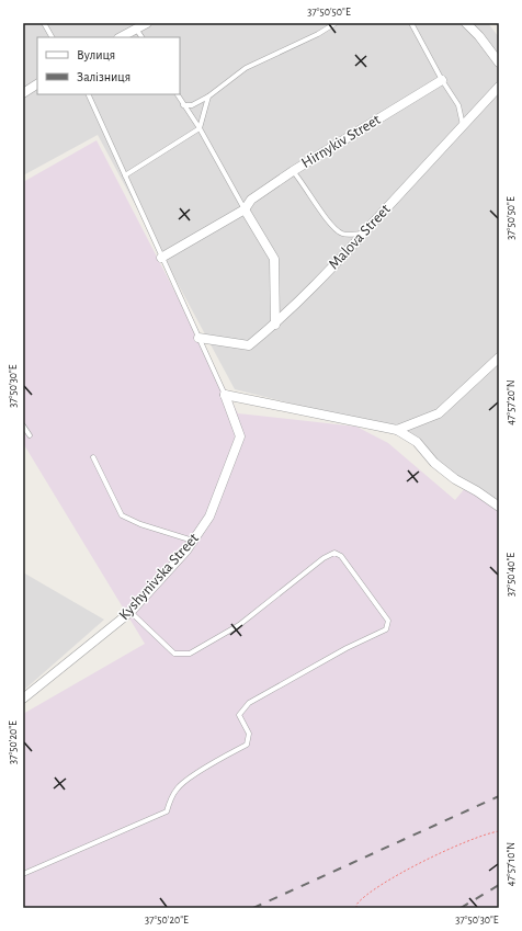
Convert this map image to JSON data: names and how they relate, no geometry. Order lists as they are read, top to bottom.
{
  "streets": {
    "street": ["Hirnykiv Street", "Malova Street", "Kyshynivska Street"]
  },
  "legend": ["Вулиця", "Залізниця"],
  "coordinates": [
    "37°50'50\"E",
    "37°50'30\"E",
    "47°57'20\"N",
    "37°50'40\"E",
    "37°50'20\"E",
    "47°57'10\"N"
  ]
}
